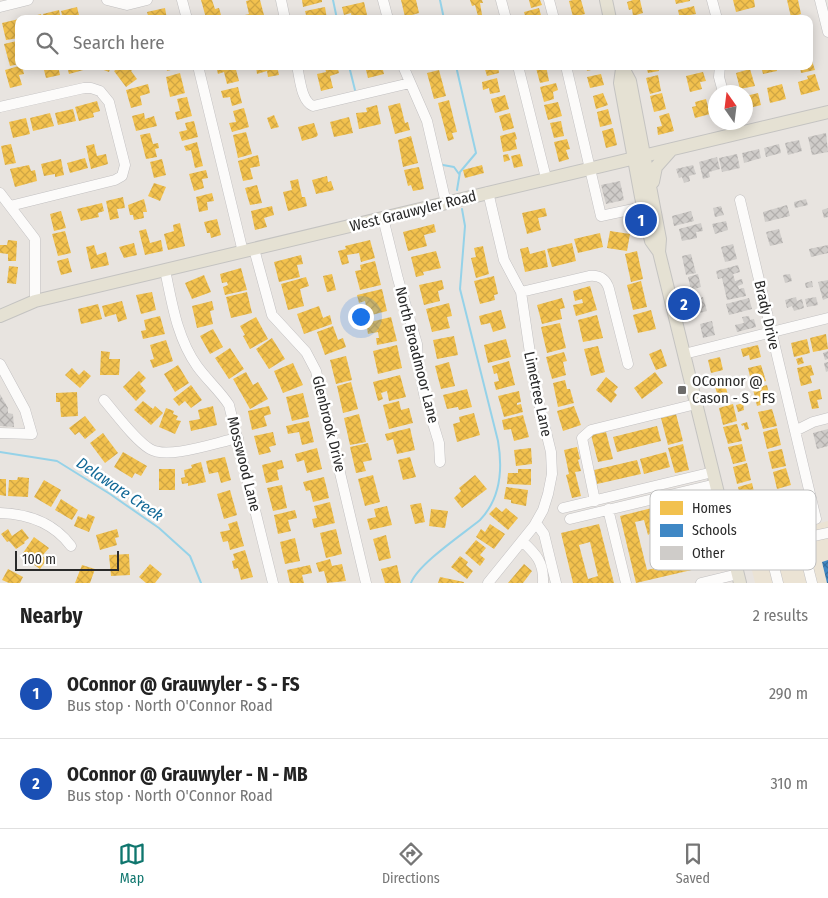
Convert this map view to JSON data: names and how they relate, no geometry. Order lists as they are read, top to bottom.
{
  "streets": {
    "main road": ["West Grauwyler Road"],
    "street": [
      "Brady Drive",
      "North Broadmoor Lane",
      "Limetree Lane",
      "Glenbrook Drive",
      "Mosswood Lane"
    ]
  },
  "crossings": [
    ["West Grauwyler Road", "North Broadmoor Lane"],
    ["West Grauwyler Road", "Limetree Lane"],
    ["West Grauwyler Road", "Glenbrook Drive"],
    ["West Grauwyler Road", "Mosswood Lane"]
  ],
  "water": ["Delaware Creek"],
  "places": {
    "transit": ["OConnor @ Cason - S - FS"]
  },
  "legend": ["Homes", "Schools", "Other"],
  "scale_bar": "100 m",
  "north": "top",
  "page": {
    "search": "Search here",
    "pins": ["1", "2"],
    "scale": "100 m",
    "heading": ["Nearby", "2 results"],
    "list": [
      {
        "mark": "1",
        "name": "OConnor @ Grauwyler - S - FS",
        "note": "Bus stop · North O'Connor Road",
        "value": "290 m"
      },
      {
        "mark": "2",
        "name": "OConnor @ Grauwyler - N - MB",
        "note": "Bus stop · North O'Connor Road",
        "value": "310 m"
      }
    ],
    "nav": ["Map", "Directions", "Saved"]
  }
}
